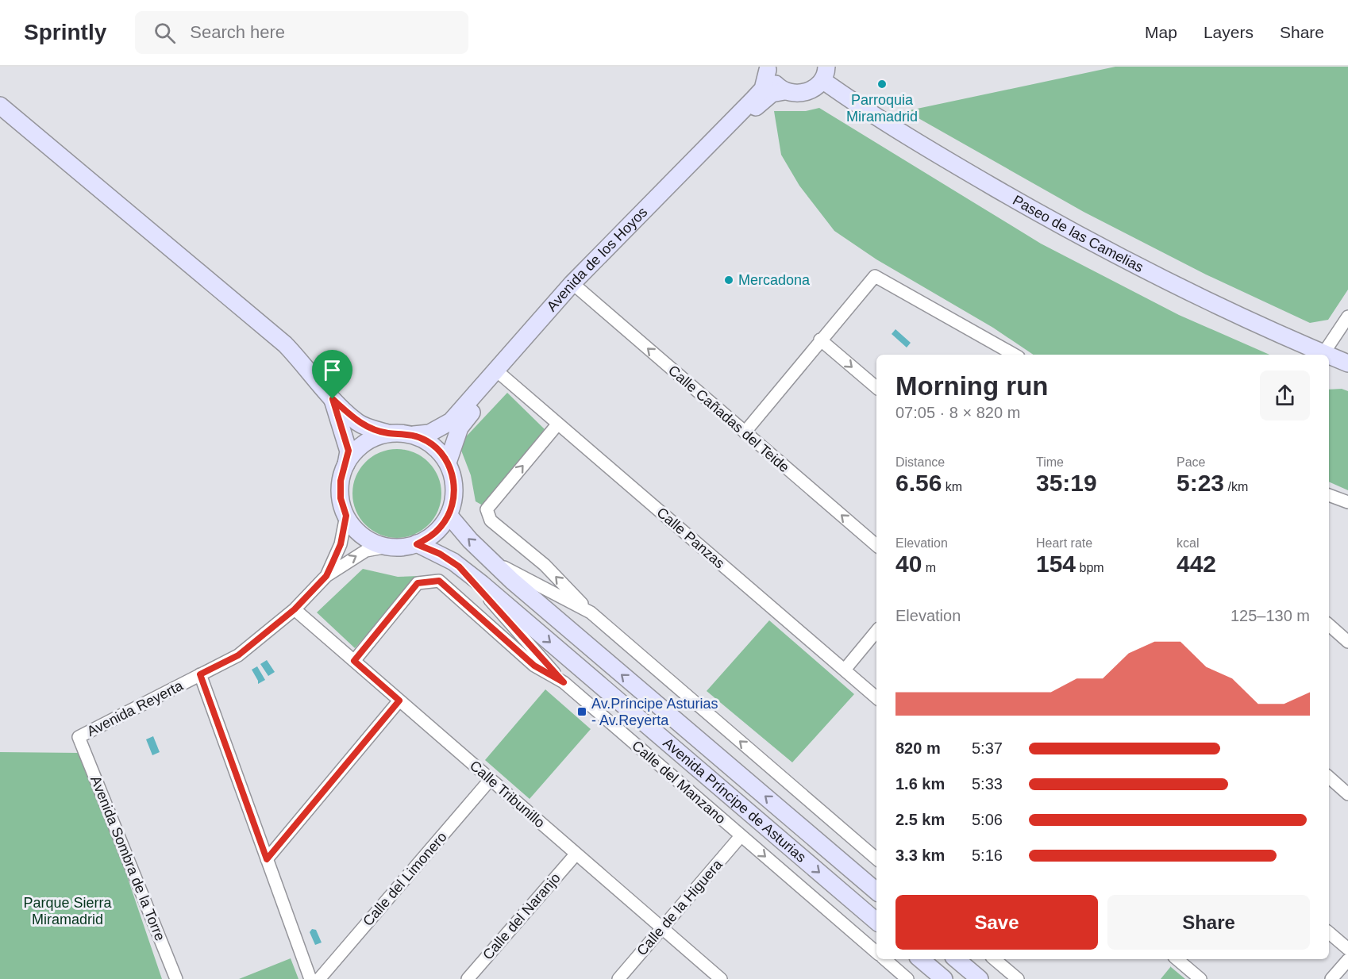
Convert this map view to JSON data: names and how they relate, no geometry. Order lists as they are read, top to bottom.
{
  "streets": {
    "street": [
      "Paseo de las Camelias",
      "Avenida de los Hoyos",
      "Calle Cañadas del Teide",
      "Calle Panzas",
      "Avenida Reyerta",
      "Calle del Manzano",
      "Calle Tribunillo",
      "Avenida Príncipe de Asturias",
      "Avenida Sombra de la Torre",
      "Calle del Limonero",
      "Calle de la Higuera",
      "Calle del Naranjo"
    ]
  },
  "crossings": [
    ["Avenida de los Hoyos", "Calle Cañadas del Teide"],
    ["Avenida de los Hoyos", "Calle Panzas"],
    ["Avenida de los Hoyos", "Avenida Reyerta"],
    ["Avenida de los Hoyos", "Avenida Príncipe de Asturias"],
    ["Calle Panzas", "Avenida Príncipe de Asturias"],
    ["Avenida Reyerta", "Calle Tribunillo"],
    ["Avenida Reyerta", "Avenida Príncipe de Asturias"],
    ["Avenida Reyerta", "Avenida Sombra de la Torre"],
    ["Calle del Manzano", "Calle Tribunillo"],
    ["Calle del Manzano", "Avenida Príncipe de Asturias"],
    ["Calle del Manzano", "Calle de la Higuera"],
    ["Calle Tribunillo", "Calle del Limonero"],
    ["Calle Tribunillo", "Calle de la Higuera"],
    ["Calle Tribunillo", "Calle del Naranjo"]
  ],
  "one_way": ["Calle Cañadas del Teide"],
  "parks": ["Parque Sierra Miramadrid"],
  "places": {
    "other": ["Parroquia Miramadrid", "Mercadona"],
    "transit": ["Av.Príncipe Asturias - Av.Reyerta"]
  },
  "page": {
    "header": "Sprintly",
    "search": "Search here",
    "nav": ["Map", "Layers", "Share"],
    "heading": ["Morning run", "07:05 · 8 × 820 m"],
    "stats": [
      ["Distance", "6.56 km"],
      ["Time", "35:19"],
      ["Pace", "5:23 /km"],
      ["Elevation", "40 m"],
      ["Heart rate", "154 bpm"],
      ["kcal", "442"]
    ],
    "chart": ["Elevation", "125–130 m"],
    "list": [
      {
        "name": "820 m",
        "note": "5:37"
      },
      {
        "name": "1.6 km",
        "note": "5:33"
      },
      {
        "name": "2.5 km",
        "note": "5:06"
      },
      {
        "name": "3.3 km",
        "note": "5:16"
      }
    ],
    "buttons": ["Save", "Share"]
  }
}
